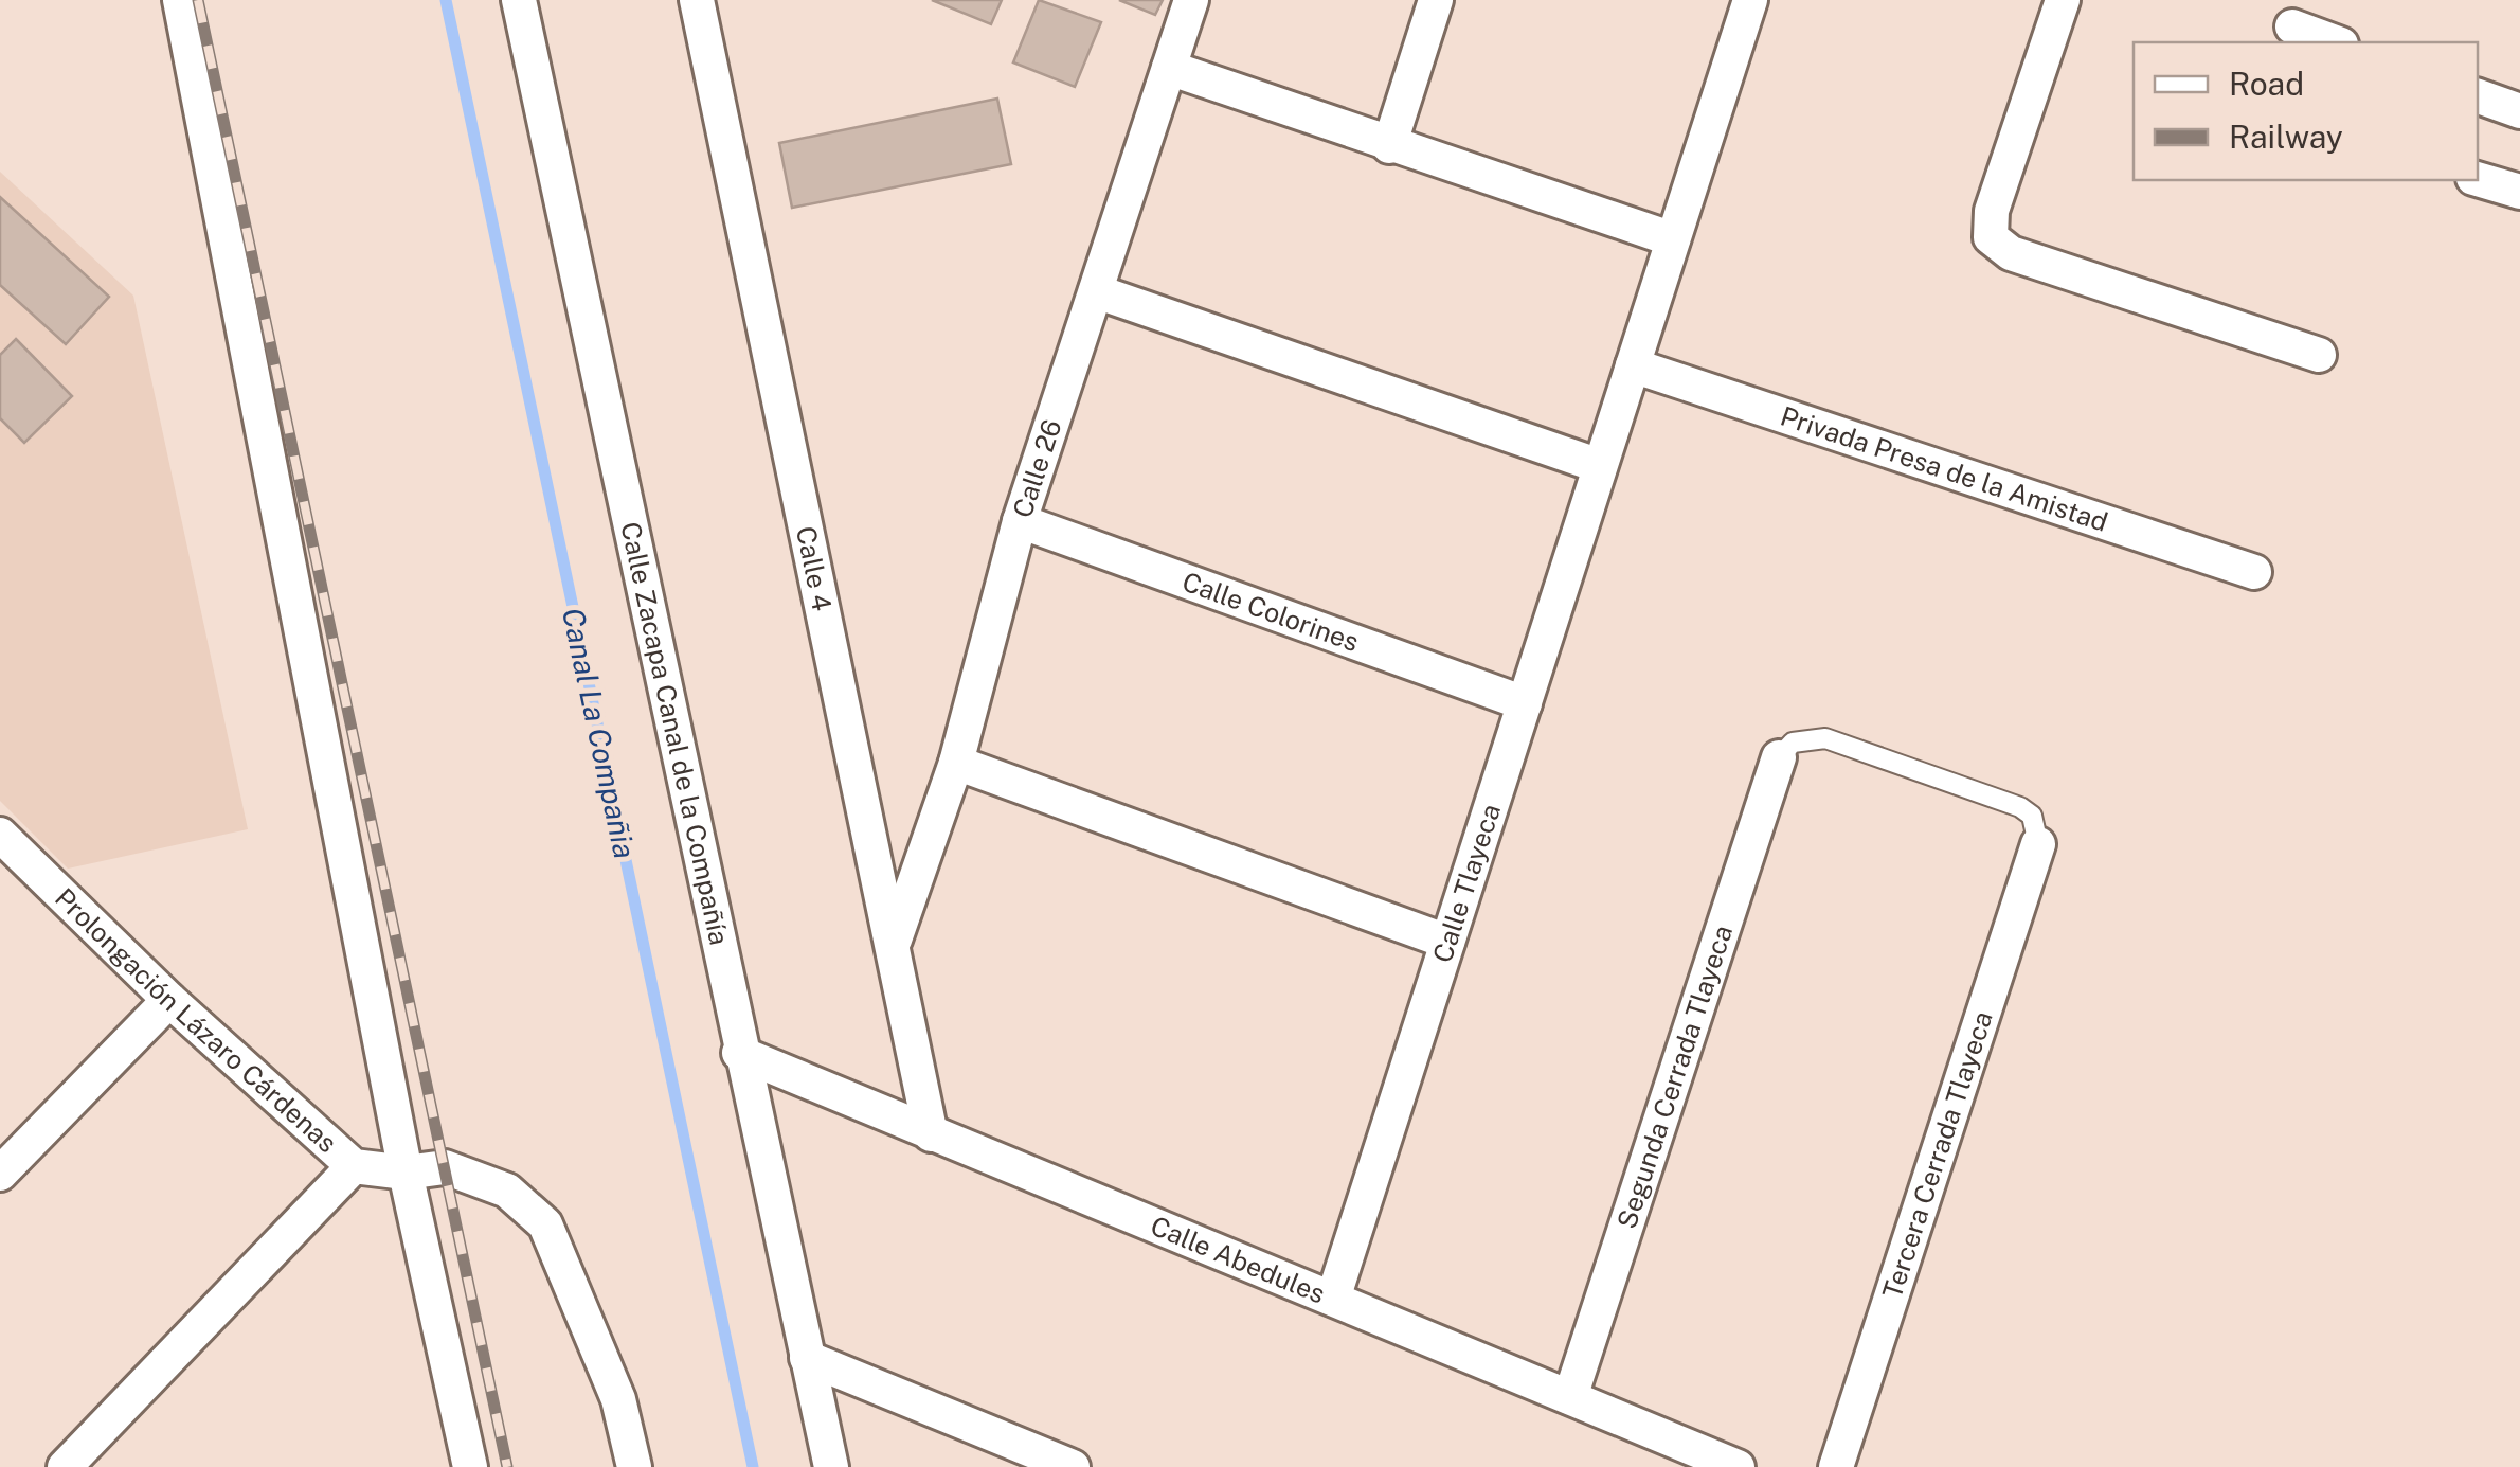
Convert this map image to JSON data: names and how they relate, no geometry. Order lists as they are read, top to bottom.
{
  "streets": {
    "street": [
      "Calle 26",
      "Privada Presa de la Amistad",
      "Calle 4",
      "Calle Colorines",
      "Calle Zacapa Canal de la Compañía",
      "Calle Tlayeca",
      "Prolongación Lázaro Cárdenas",
      "Segunda Cerrada Tlayeca",
      "Tercera Cerrada Tlayeca",
      "Calle Abedules"
    ]
  },
  "crossings": [
    ["Calle 26", "Calle 4"],
    ["Calle 26", "Calle Colorines"],
    ["Privada Presa de la Amistad", "Calle Tlayeca"],
    ["Calle 4", "Calle Abedules"],
    ["Calle Colorines", "Calle Tlayeca"],
    ["Calle Zacapa Canal de la Compañía", "Calle Abedules"],
    ["Calle Tlayeca", "Calle Abedules"],
    ["Segunda Cerrada Tlayeca", "Calle Abedules"]
  ],
  "water": ["Canal La Compañia"],
  "legend": ["Road", "Railway"]
}
